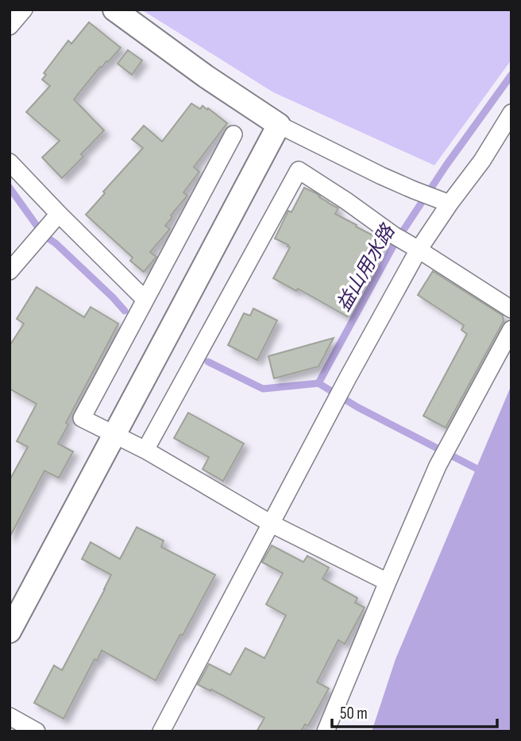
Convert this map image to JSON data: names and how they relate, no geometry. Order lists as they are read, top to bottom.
{
  "water": ["益山用水路"],
  "scale_bar": "50 m"
}
